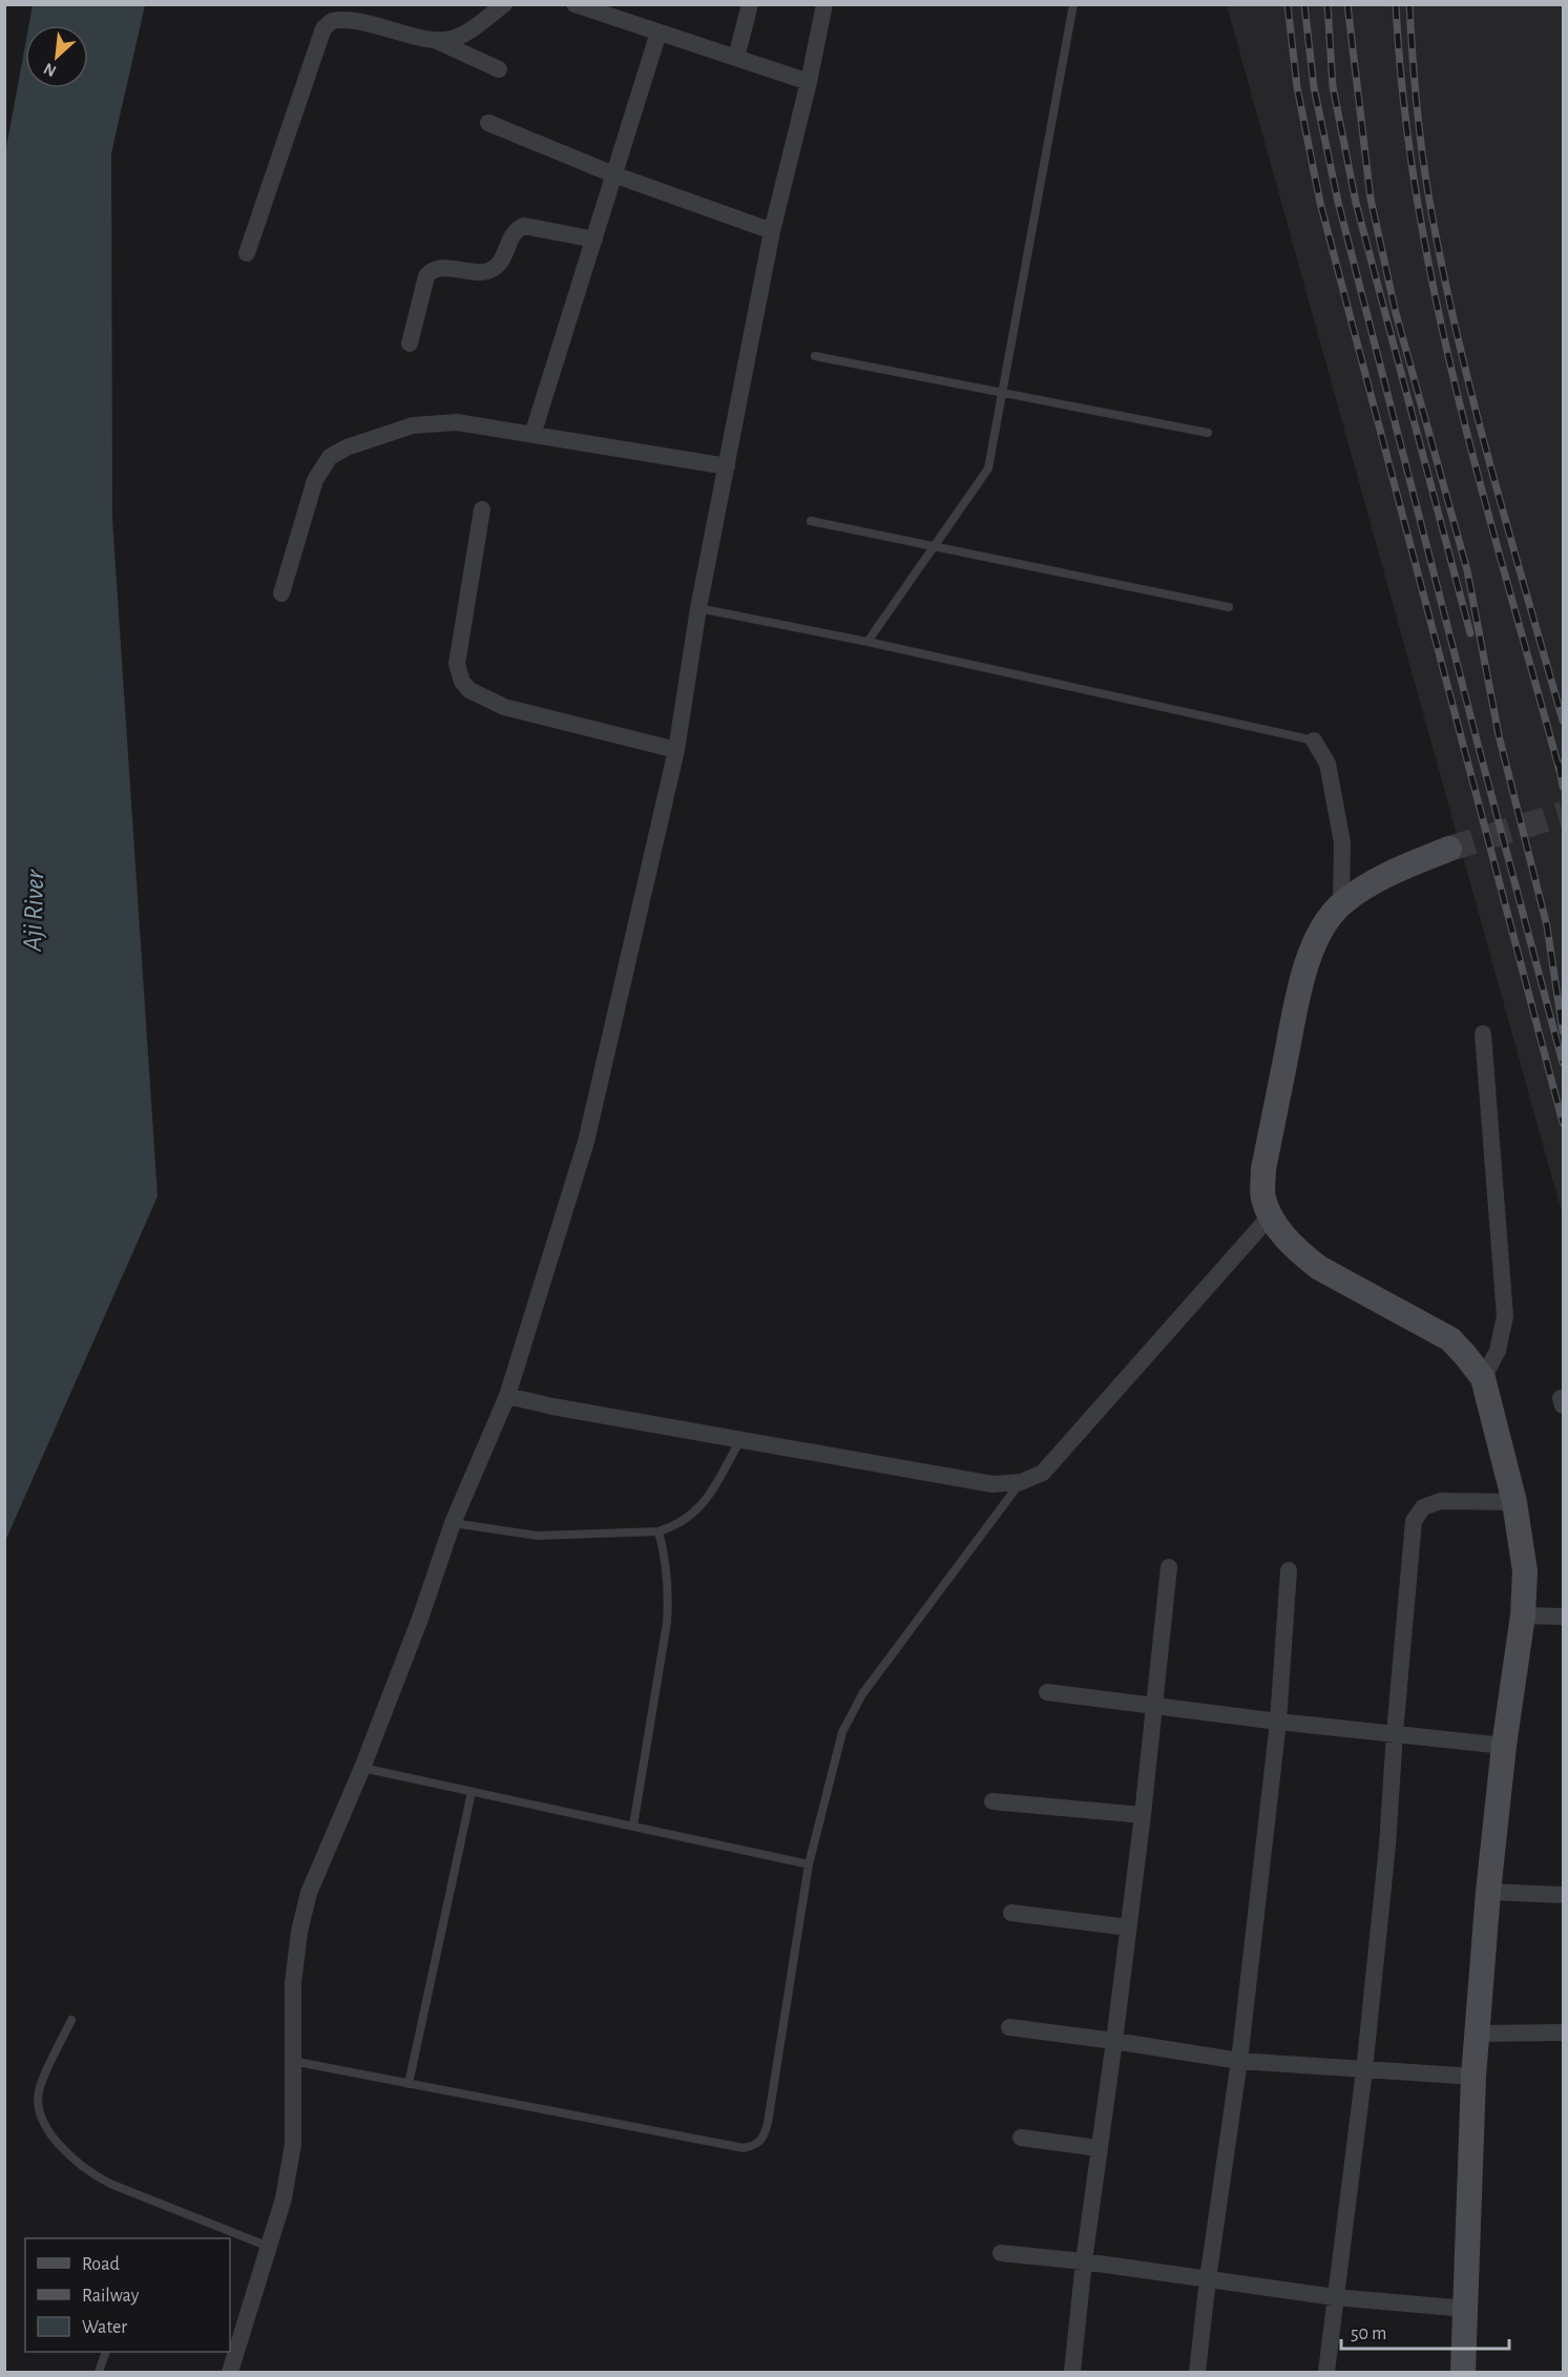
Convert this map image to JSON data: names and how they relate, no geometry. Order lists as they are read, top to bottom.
{
  "water": ["Aji River"],
  "legend": ["Road", "Railway", "Water"],
  "scale_bar": "50 m",
  "north": "bottom left"
}
